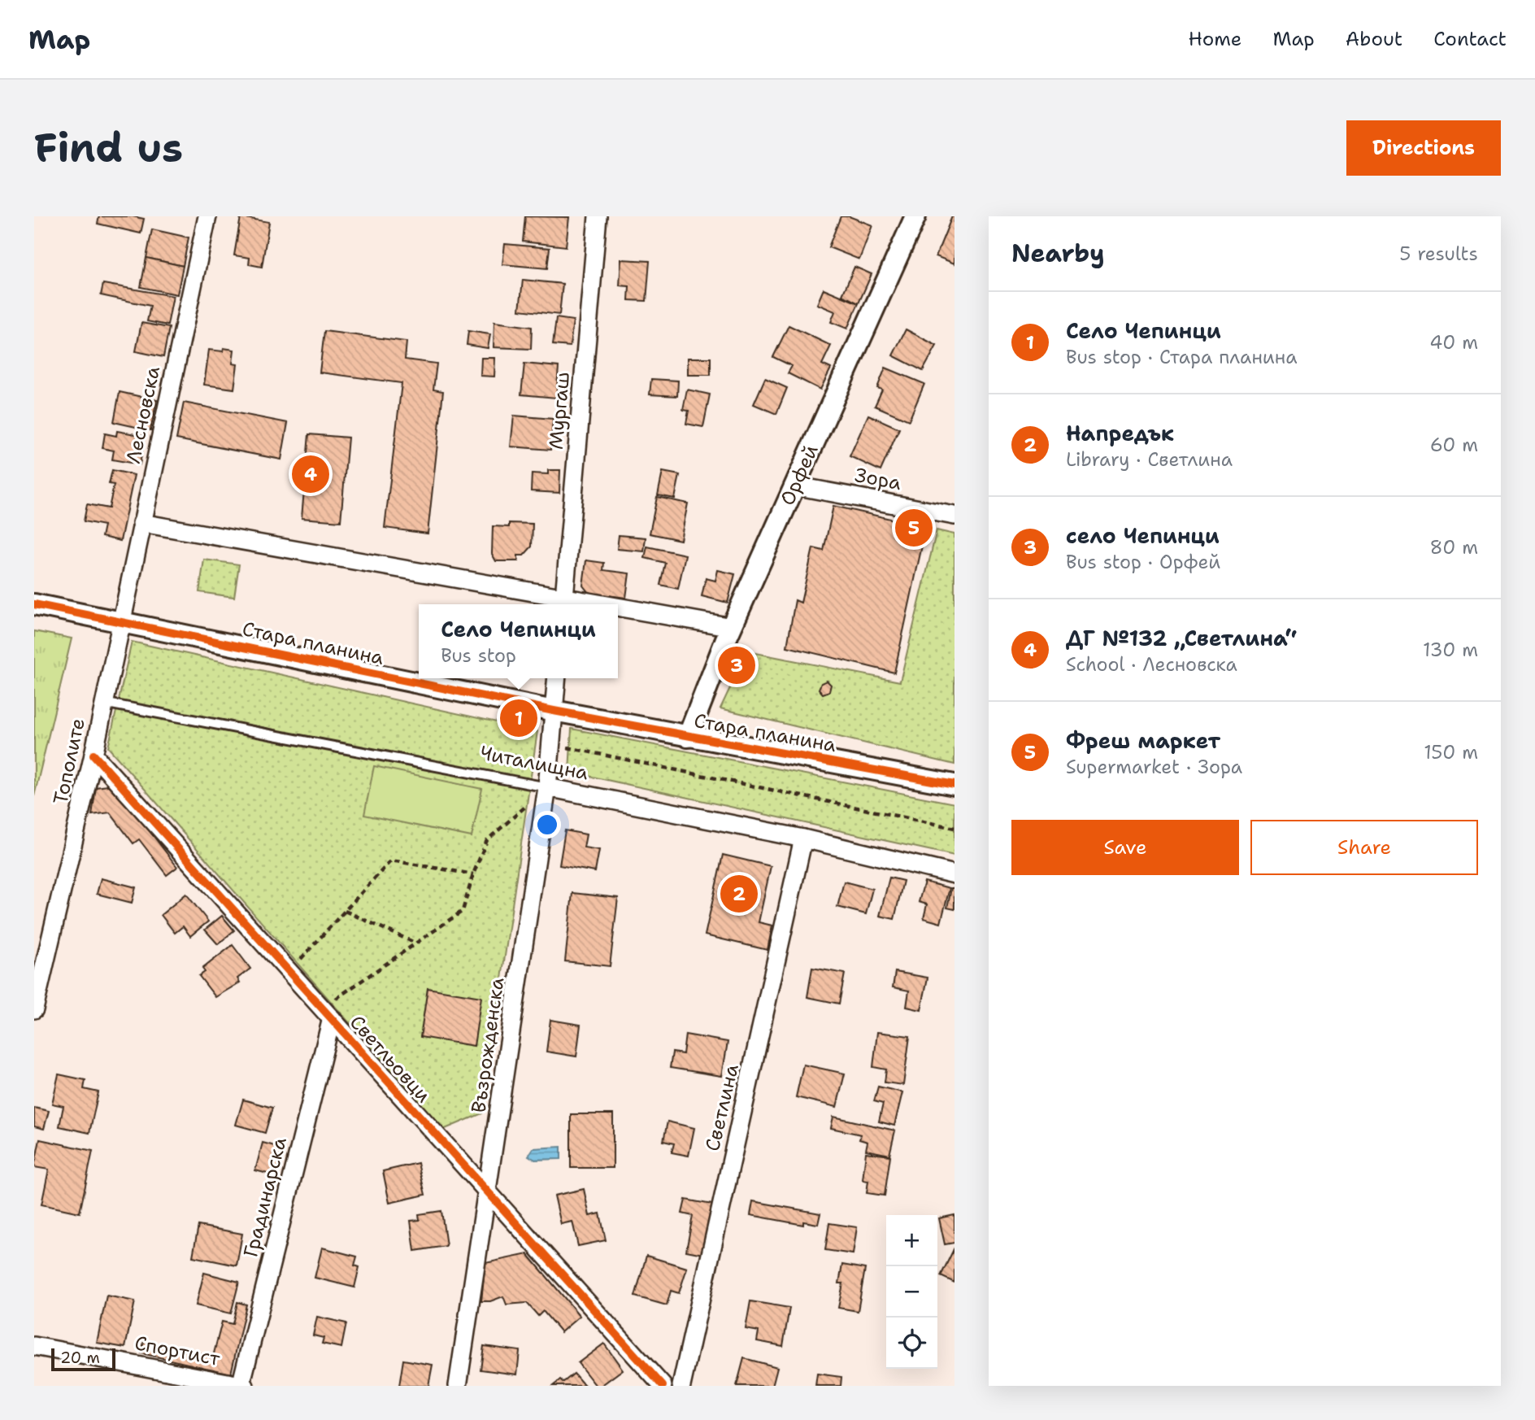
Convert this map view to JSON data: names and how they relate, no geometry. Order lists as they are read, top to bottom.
{
  "streets": {
    "street": [
      "Мургаш",
      "Лесновска",
      "Орфей",
      "Зора",
      "Стара планина",
      "Тополите",
      "Читалищна",
      "Възрожденска",
      "Светльовци",
      "Светлина",
      "Градинарска",
      "Спортист"
    ]
  },
  "crossings": [
    ["Лесновска", "Стара планина"],
    ["Лесновска", "Тополите"],
    ["Орфей", "Зора"],
    ["Орфей", "Стара планина"],
    ["Стара планина", "Тополите"],
    ["Стара планина", "Възрожденска"],
    ["Тополите", "Читалищна"],
    ["Тополите", "Светльовци"],
    ["Читалищна", "Възрожденска"],
    ["Читалищна", "Светлина"],
    ["Възрожденска", "Светльовци"],
    ["Светльовци", "Градинарска"],
    ["Градинарска", "Спортист"]
  ],
  "scale_bar": "20 m",
  "page": {
    "header": "Map",
    "nav": [
      "Home",
      "Map",
      "About",
      "Contact"
    ],
    "buttons": [
      "Directions",
      ["Save", "Share"]
    ],
    "title": "Find us",
    "heading": ["Nearby", "5 results"],
    "list": [
      {
        "mark": "1",
        "name": "Село Чепинци",
        "note": "Bus stop · Стара планина",
        "value": "40 m"
      },
      {
        "mark": "2",
        "name": "Напредък",
        "note": "Library · Светлина",
        "value": "60 m"
      },
      {
        "mark": "3",
        "name": "село Чепинци",
        "note": "Bus stop · Орфей",
        "value": "80 m"
      },
      {
        "mark": "4",
        "name": "ДГ №132 „Светлина“",
        "note": "School · Лесновска",
        "value": "130 m"
      },
      {
        "mark": "5",
        "name": "Фреш маркет",
        "note": "Supermarket · Зора",
        "value": "150 m"
      }
    ],
    "pins": [
      "4",
      "5",
      "3",
      "1",
      "2"
    ],
    "popup": ["Село Чепинци", "Bus stop"],
    "map_buttons": ["+", "−"],
    "scale": "20 m"
  }
}
